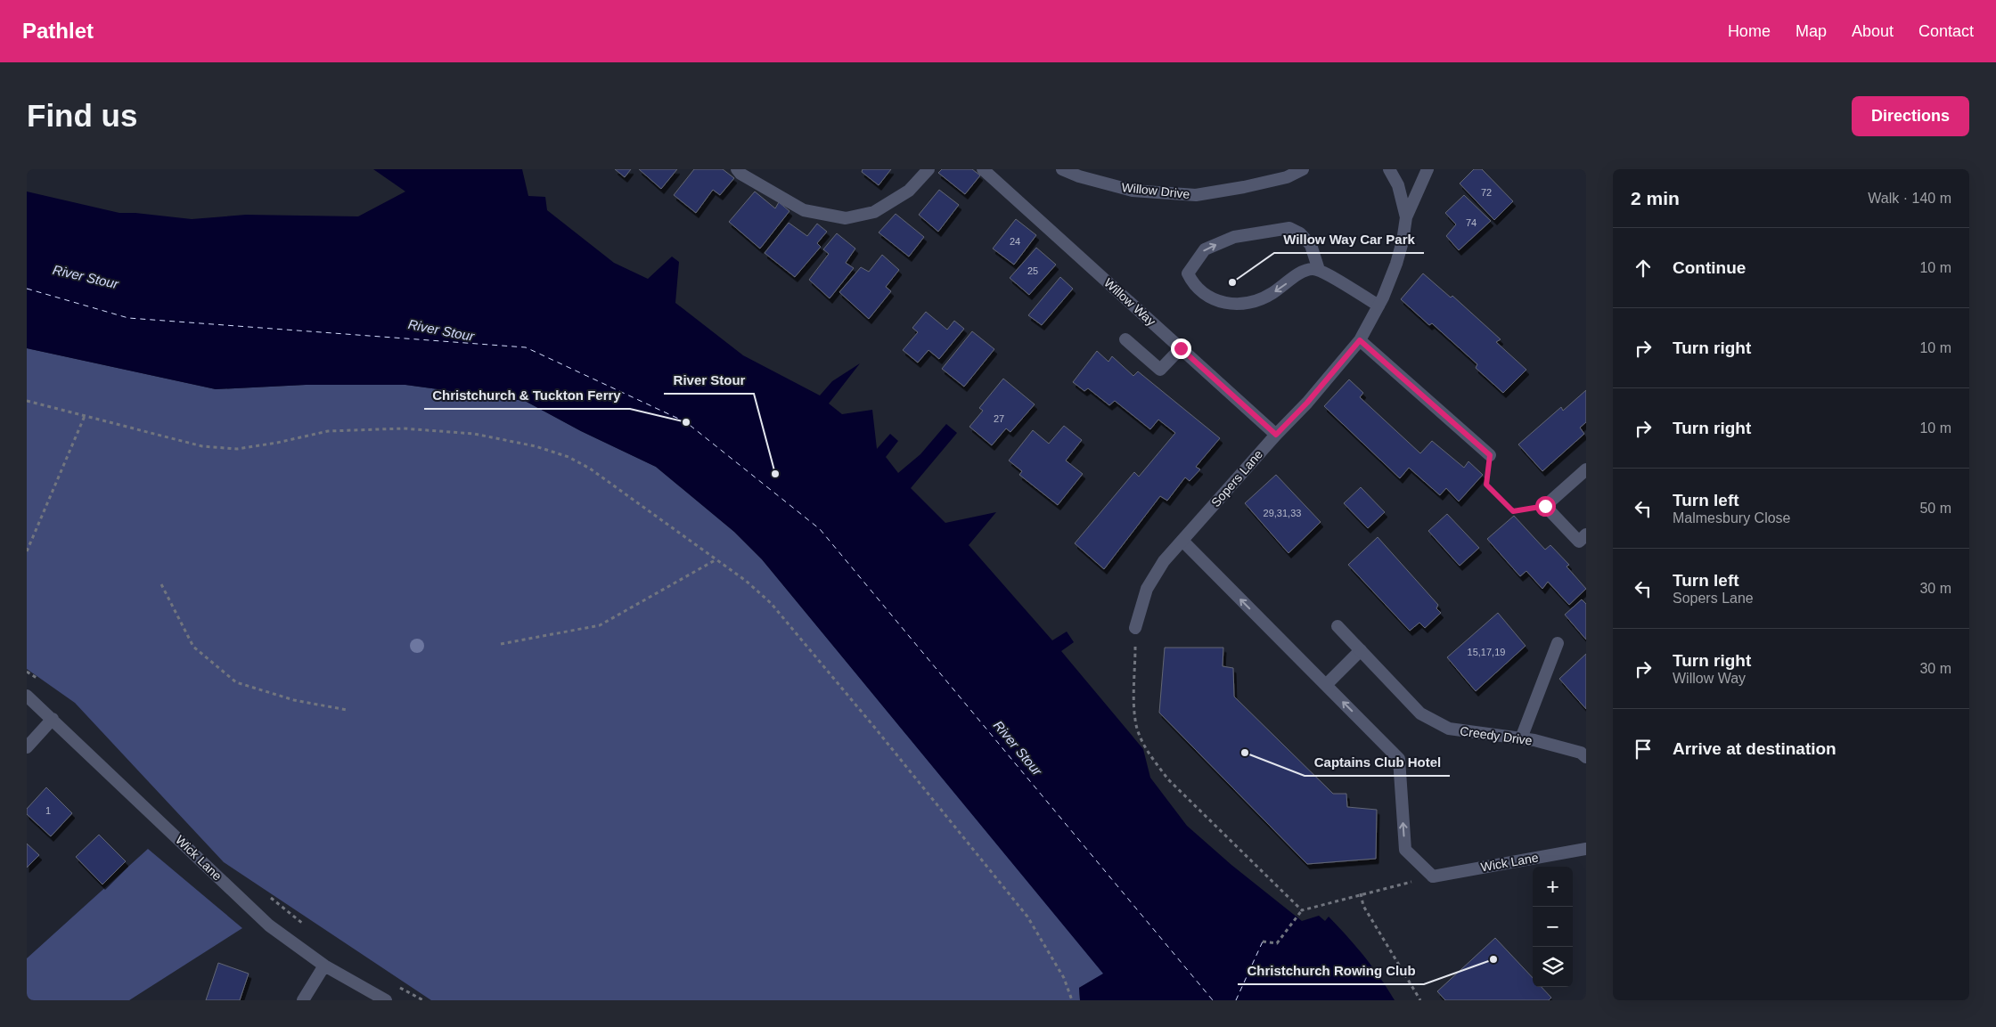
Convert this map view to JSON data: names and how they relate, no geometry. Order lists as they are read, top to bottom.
{
  "streets": {
    "street": [
      "Willow Drive",
      "Willow Way",
      "Sopers Lane",
      "Creedy Drive",
      "Wick Lane"
    ]
  },
  "crossings": [
    ["Willow Way", "Sopers Lane"]
  ],
  "water": ["River Stour"],
  "places": [
    "Willow Way Car Park",
    "Christchurch & Tuckton Ferry",
    "River Stour",
    "Captains Club Hotel",
    "Christchurch Rowing Club"
  ],
  "house_numbers": [
    "72",
    "74",
    "24",
    "25",
    "27",
    "29,31,33",
    "15,17,19",
    "1"
  ],
  "page": {
    "header": "Pathlet",
    "nav": [
      "Home",
      "Map",
      "About",
      "Contact"
    ],
    "buttons": "Directions",
    "title": "Find us",
    "heading": ["2 min", "Walk · 140 m"],
    "list": [
      ["Continue", "10 m"],
      ["Turn right", "10 m"],
      ["Turn right", "10 m"],
      ["Turn left", "Malmesbury Close", "50 m"],
      ["Turn left", "Sopers Lane", "30 m"],
      ["Turn right", "Willow Way", "30 m"],
      "Arrive at destination"
    ],
    "map_buttons": ["+", "−"]
  }
}
